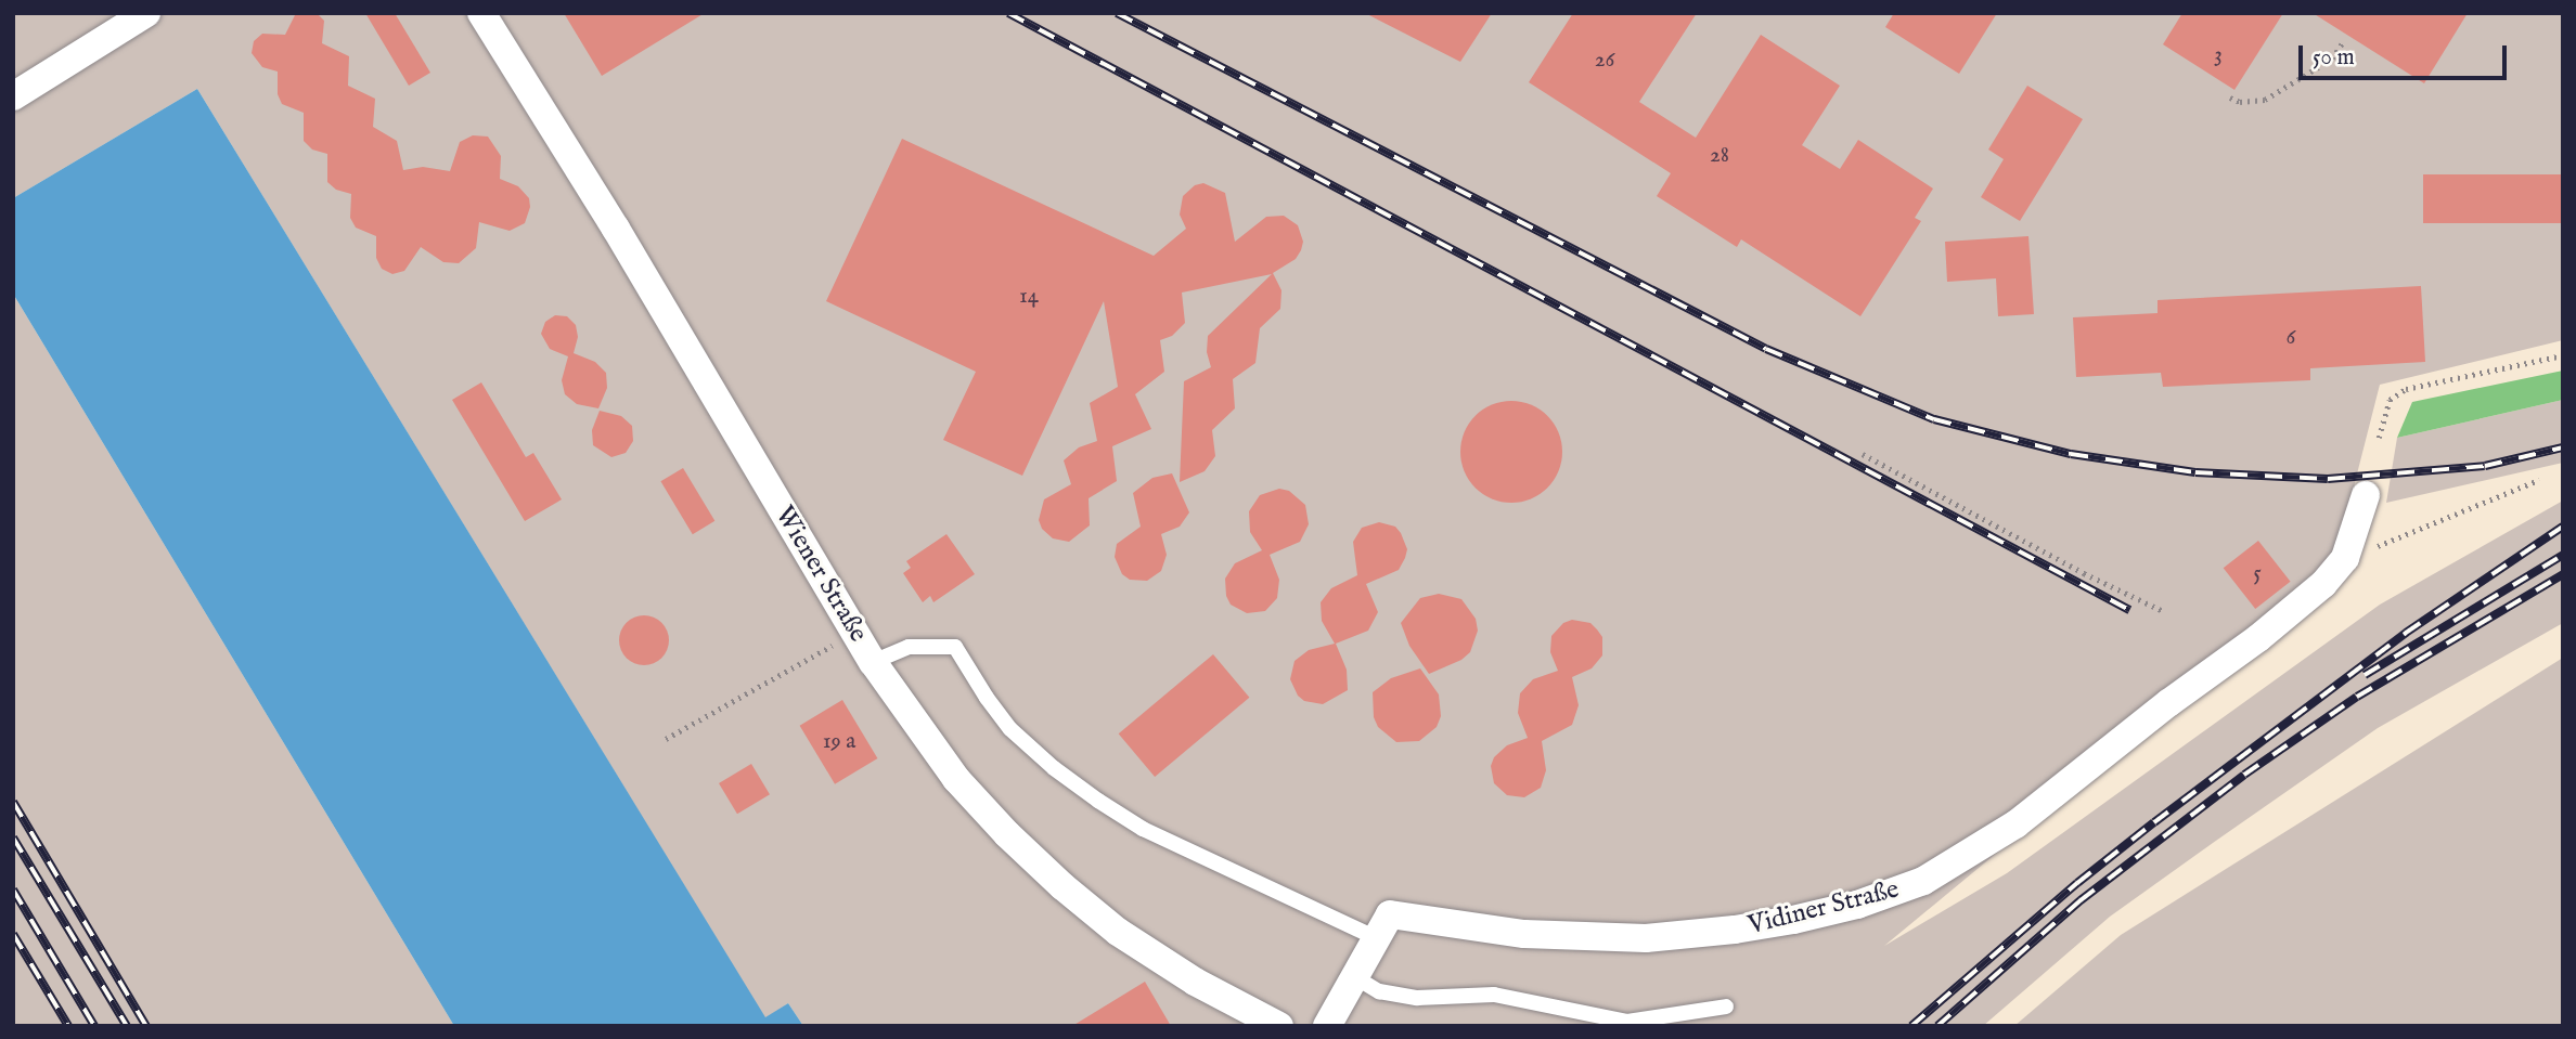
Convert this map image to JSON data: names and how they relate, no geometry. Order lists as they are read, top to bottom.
{
  "streets": {
    "street": ["Wiener Straße", "Vidiner Straße"]
  },
  "house_numbers": [
    "3",
    "26",
    "28",
    "14",
    "6",
    "5",
    "19 a"
  ],
  "scale_bar": "50 m"
}
